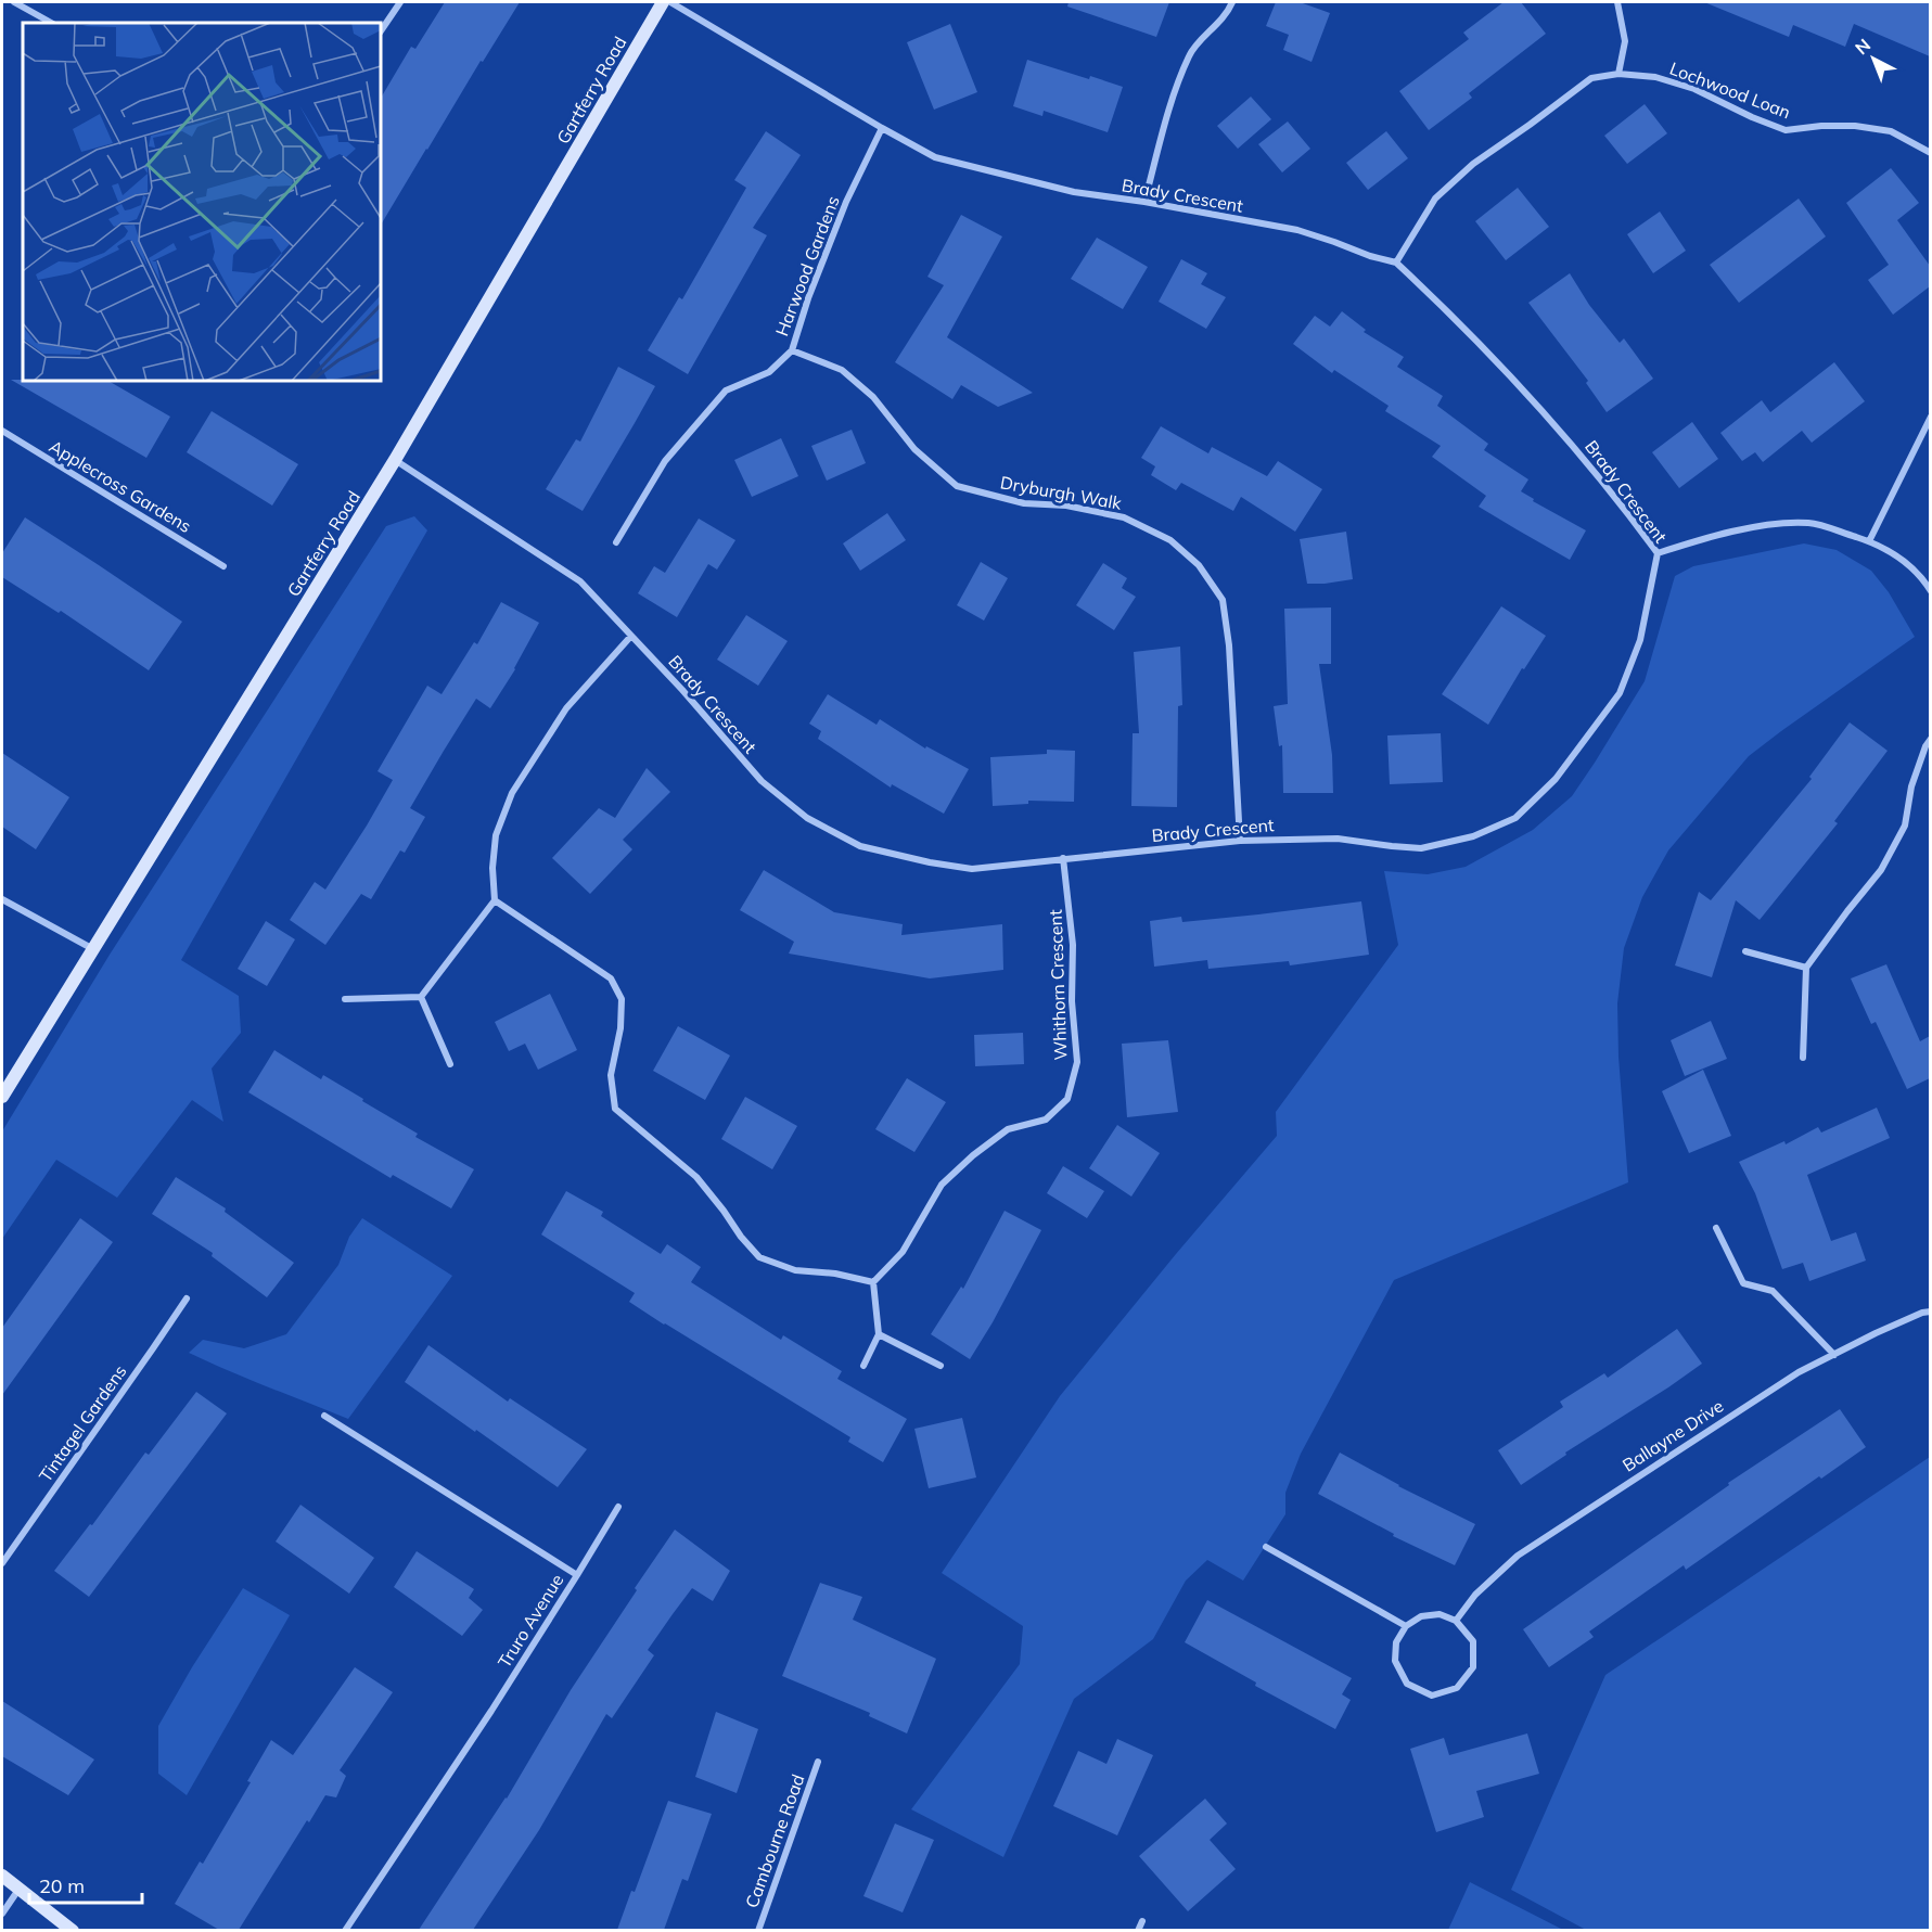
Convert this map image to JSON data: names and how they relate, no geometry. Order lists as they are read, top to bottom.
{
  "streets": {
    "street": [
      "Gartferry Road",
      "Lochwood Loan",
      "Brady Crescent",
      "Harwood Gardens",
      "Applecross Gardens",
      "Dryburgh Walk",
      "Whithorn Crescent",
      "Tintagel Gardens",
      "Ballayne Drive",
      "Truro Avenue",
      "Cambourne Road"
    ]
  },
  "crossings": [
    ["Gartferry Road", "Brady Crescent"],
    ["Lochwood Loan", "Brady Crescent"],
    ["Brady Crescent", "Harwood Gardens"],
    ["Brady Crescent", "Dryburgh Walk"],
    ["Brady Crescent", "Whithorn Crescent"],
    ["Harwood Gardens", "Dryburgh Walk"]
  ],
  "scale_bar": "20 m",
  "north": "top left"
}
